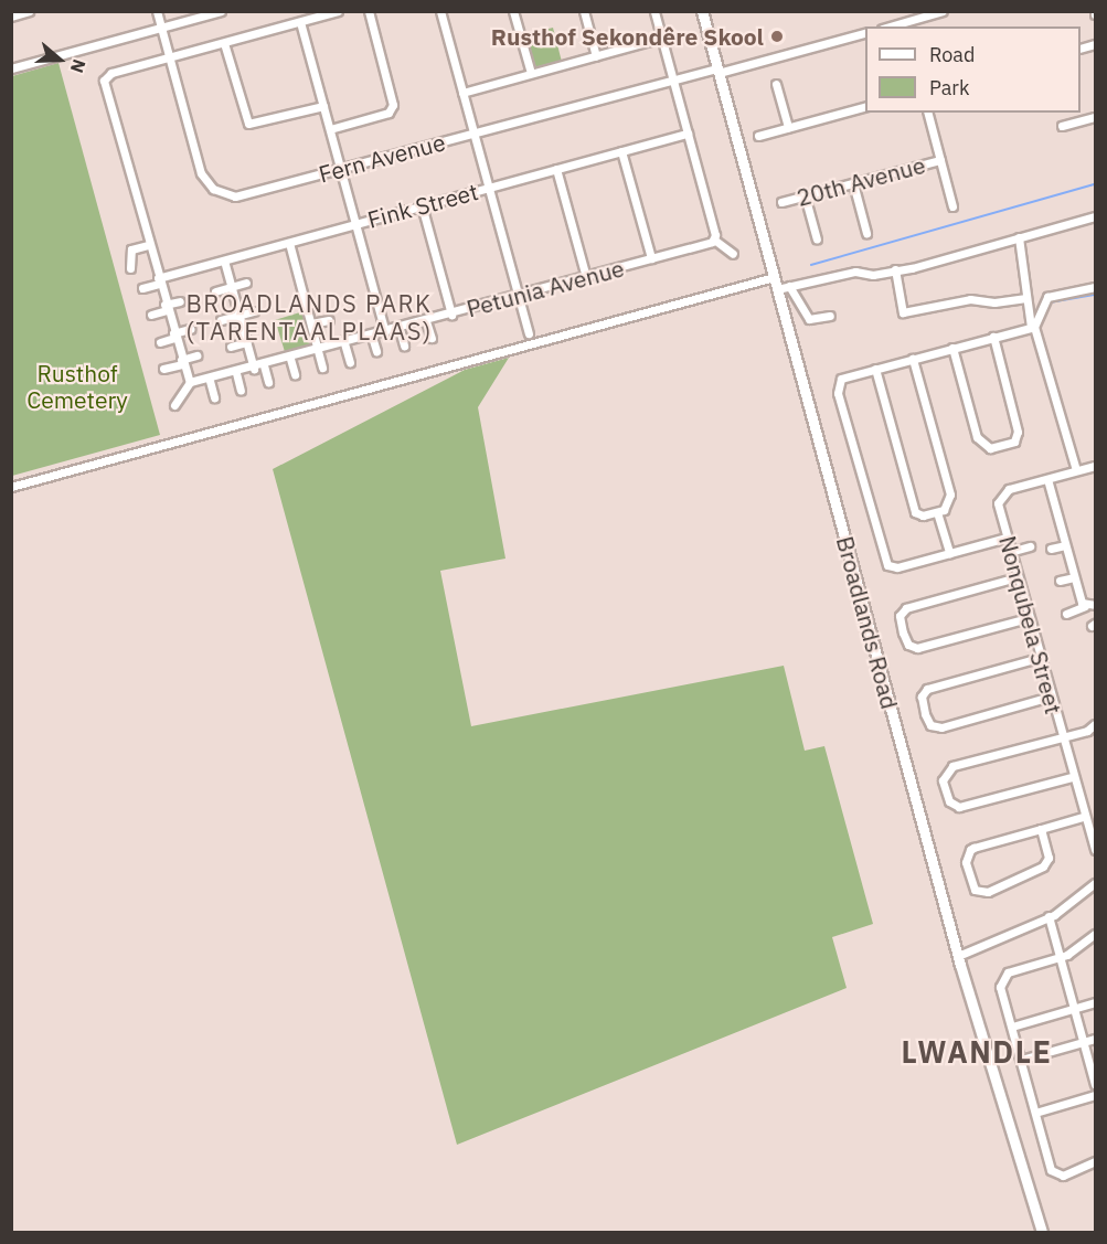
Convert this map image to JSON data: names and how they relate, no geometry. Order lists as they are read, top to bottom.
{
  "streets": {
    "main road": ["Broadlands Road"],
    "street": [
      "Fern Avenue",
      "20th Avenue",
      "Fink Street",
      "Petunia Avenue",
      "Nonqubela Street"
    ]
  },
  "crossings": [
    ["Fern Avenue", "Broadlands Road"]
  ],
  "districts": ["BROADLANDS PARK (TARENTAALPLAAS)", "LWANDLE"],
  "parks": ["Rusthof Cemetery"],
  "places": ["Rusthof Sekondêre Skool"],
  "legend": ["Road", "Park"],
  "north": "right"
}
